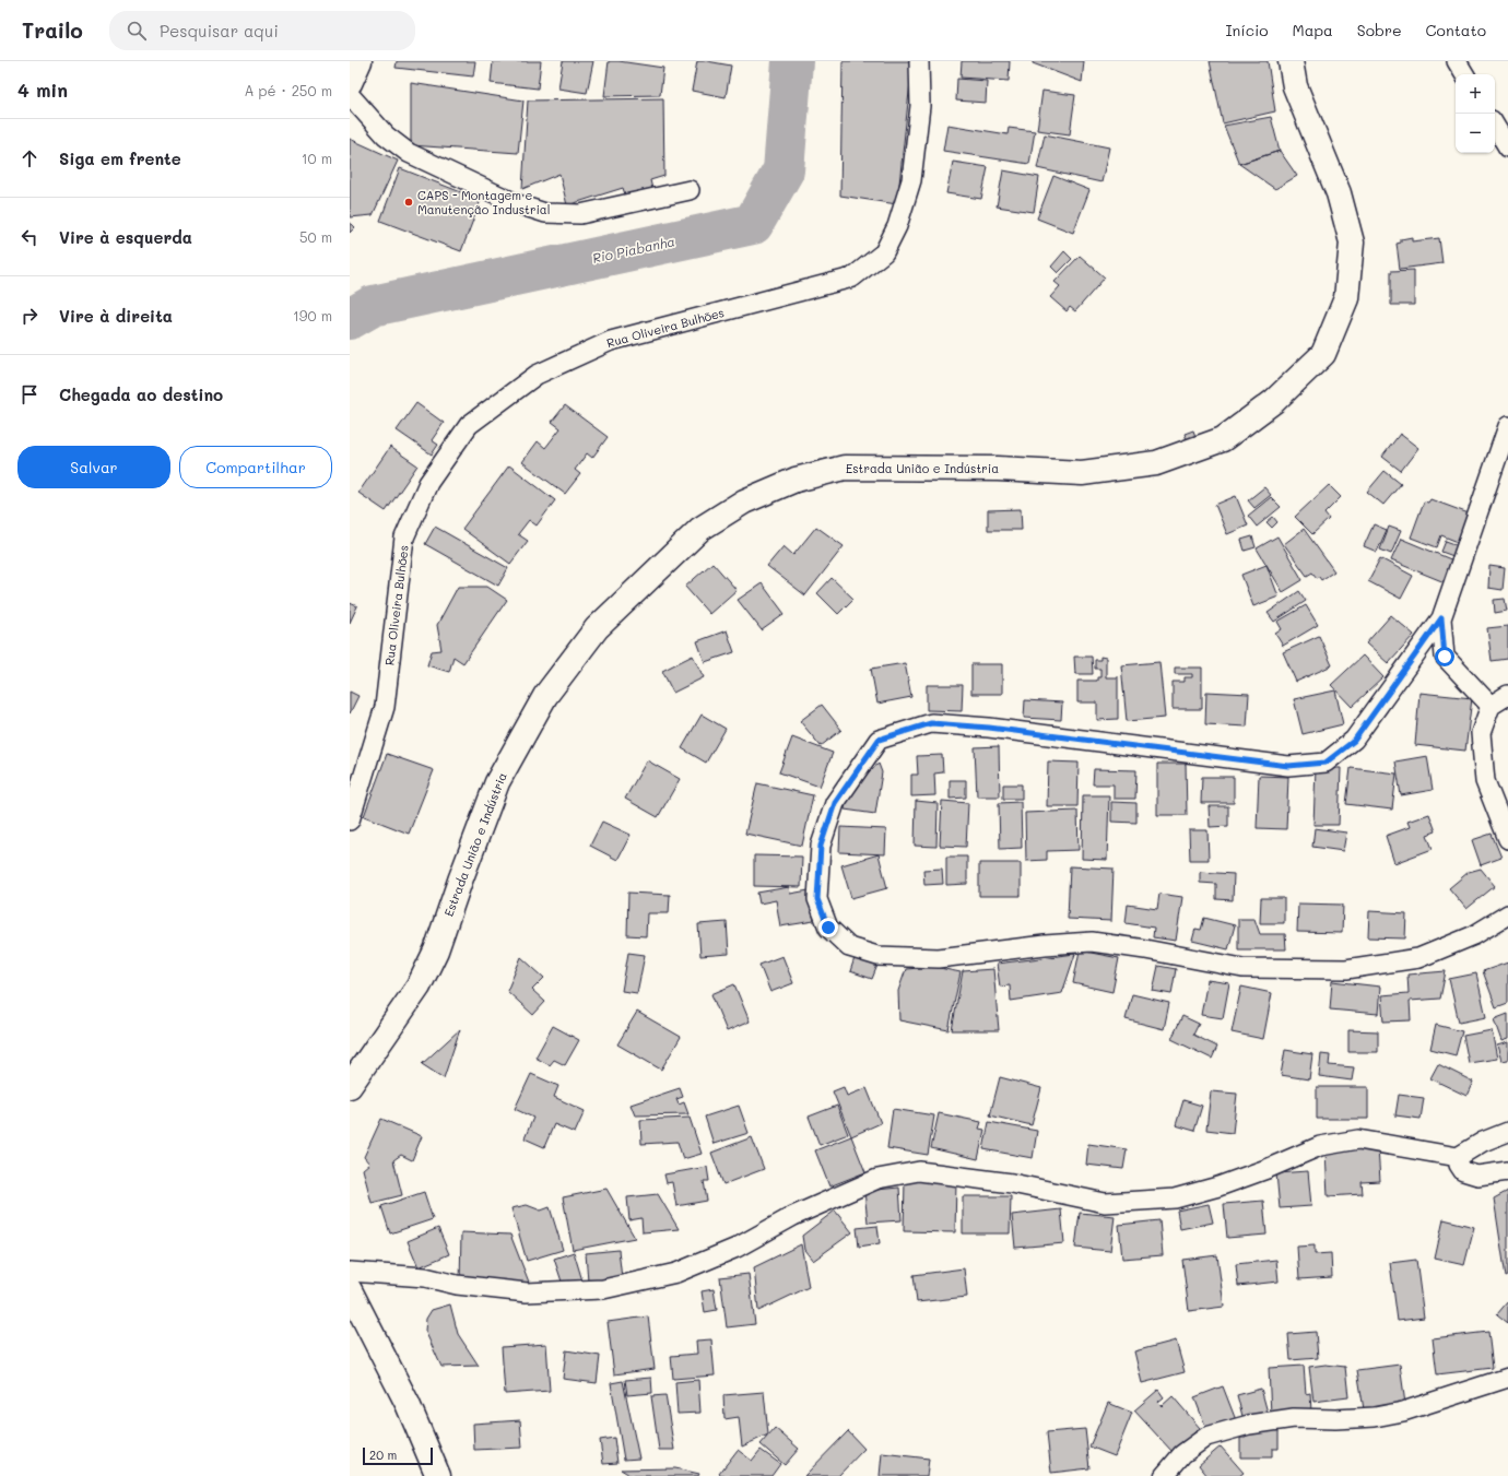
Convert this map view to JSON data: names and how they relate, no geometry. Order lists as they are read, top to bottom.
{
  "streets": {
    "main road": ["Estrada União e Indústria"],
    "street": ["Rua Oliveira Bulhões"]
  },
  "water": ["Rio Piabanha"],
  "places": ["CAPS - Montagem e Manutenção Industrial"],
  "scale_bar": "20 m",
  "page": {
    "header": "Trailo",
    "search": "Pesquisar aqui",
    "nav": [
      "Início",
      "Mapa",
      "Sobre",
      "Contato"
    ],
    "heading": ["4 min", "A pé · 250 m"],
    "map_buttons": ["+", "−"],
    "list": [
      ["Siga em frente", "10 m"],
      ["Vire à esquerda", "50 m"],
      ["Vire à direita", "190 m"],
      "Chegada ao destino"
    ],
    "buttons": ["Salvar", "Compartilhar"],
    "scale": "20 m"
  }
}
